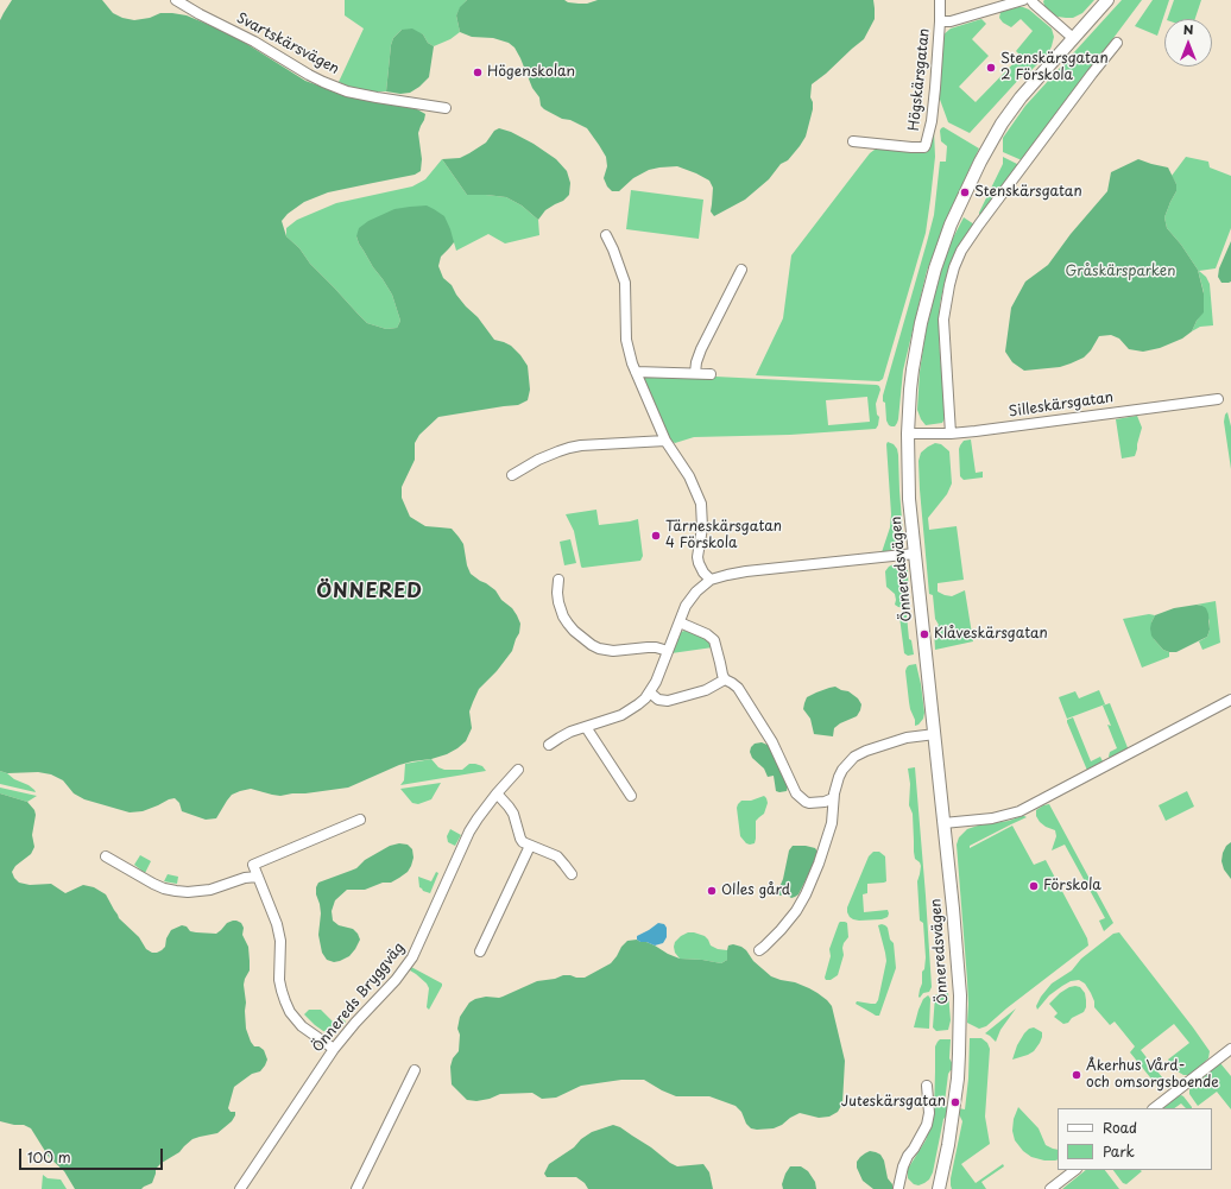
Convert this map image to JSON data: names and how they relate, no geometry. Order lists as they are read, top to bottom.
{
  "streets": {
    "street": [
      "Svartskärsvägen",
      "Högskärsgatan",
      "Silleskärsgatan",
      "Önneredsvägen",
      "Önnereds Bryggväg"
    ]
  },
  "crossings": [
    ["Silleskärsgatan", "Önneredsvägen"]
  ],
  "districts": ["ÖNNERED"],
  "parks": ["Gråskärsparken"],
  "places": [
    "Stenskärsgatan 2 Förskola",
    "Högenskolan",
    "Stenskärsgatan",
    "Tärneskärsgatan 4 Förskola",
    "Klåveskärsgatan",
    "Förskola",
    "Olles gård",
    "Åkerhus Vård- och omsorgsboende",
    "Juteskärsgatan"
  ],
  "legend": ["Road", "Park"],
  "scale_bar": "100 m",
  "north": "top"
}
